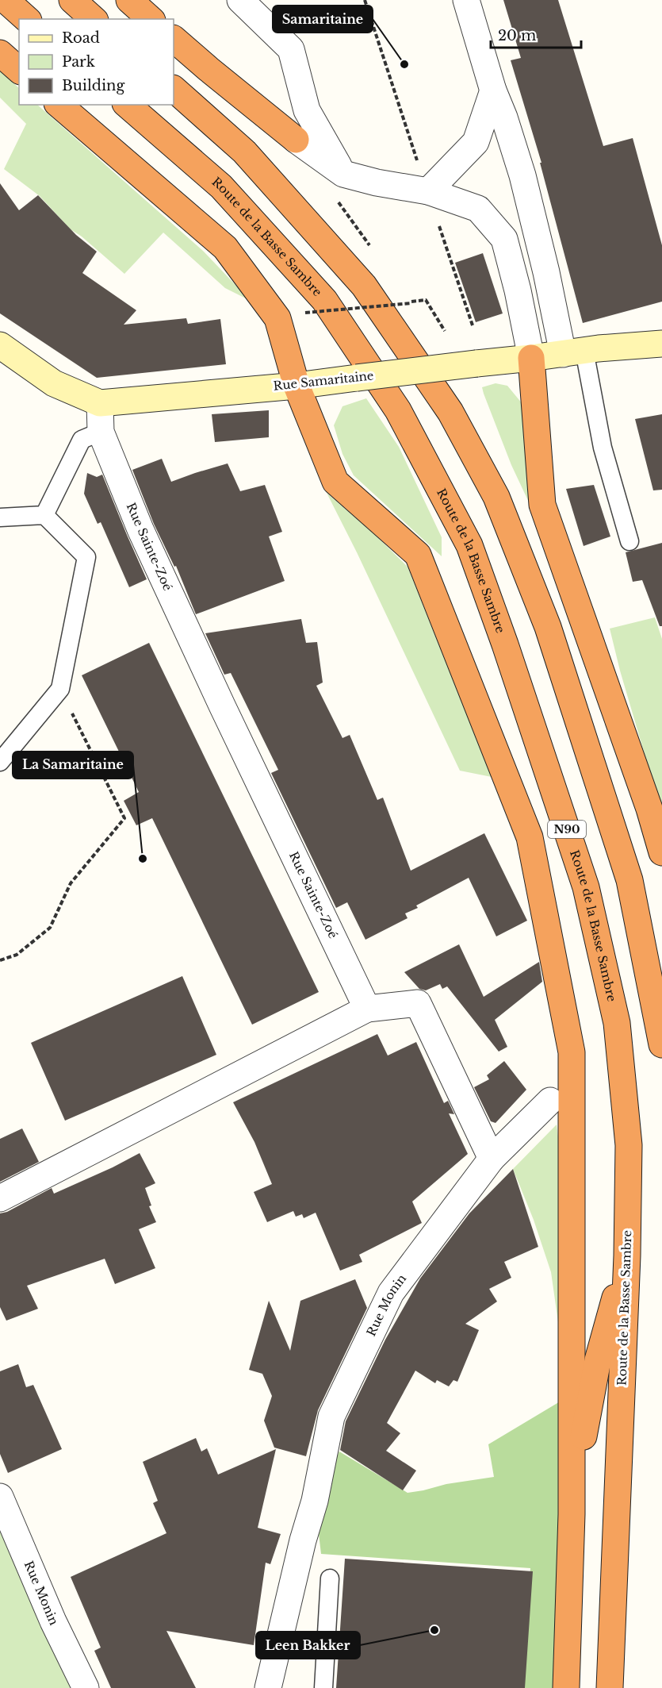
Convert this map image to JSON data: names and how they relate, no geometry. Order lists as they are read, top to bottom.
{
  "streets": {
    "highway": ["Route de la Basse Sambre", "N90"],
    "street": ["Rue Samaritaine", "Rue Sainte-Zoé", "Rue Monin"]
  },
  "crossings": [
    ["Rue Samaritaine", "Rue Sainte-Zoé"]
  ],
  "places": ["Samaritaine", "La Samaritaine", "Leen Bakker"],
  "legend": ["Road", "Park", "Building"],
  "scale_bar": "20 m"
}
